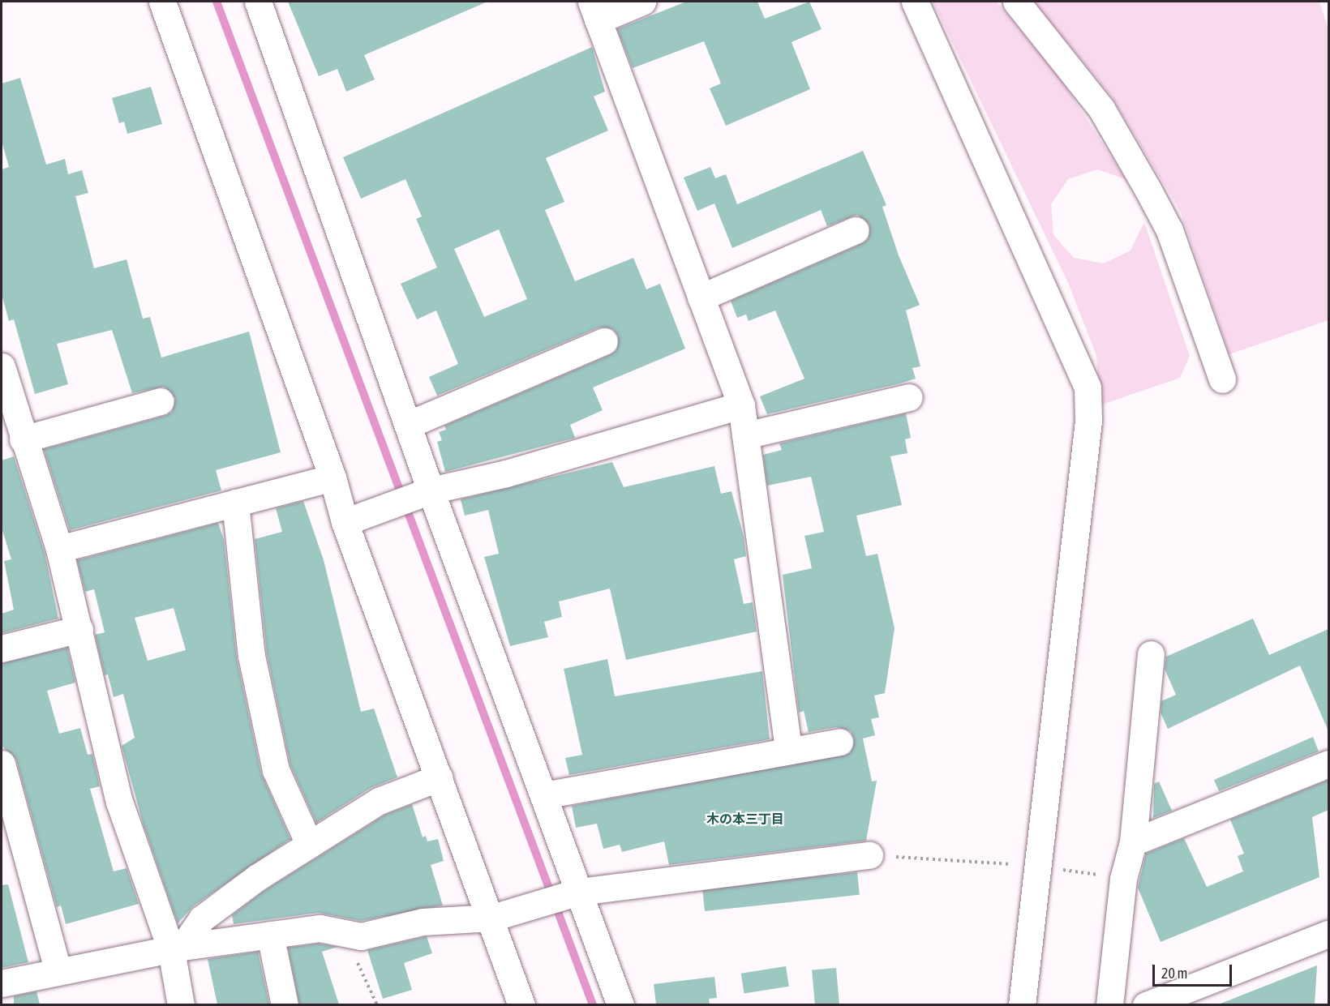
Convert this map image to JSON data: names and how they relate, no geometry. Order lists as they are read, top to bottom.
{
  "districts": ["木の本三丁目"],
  "scale_bar": "20 m"
}
